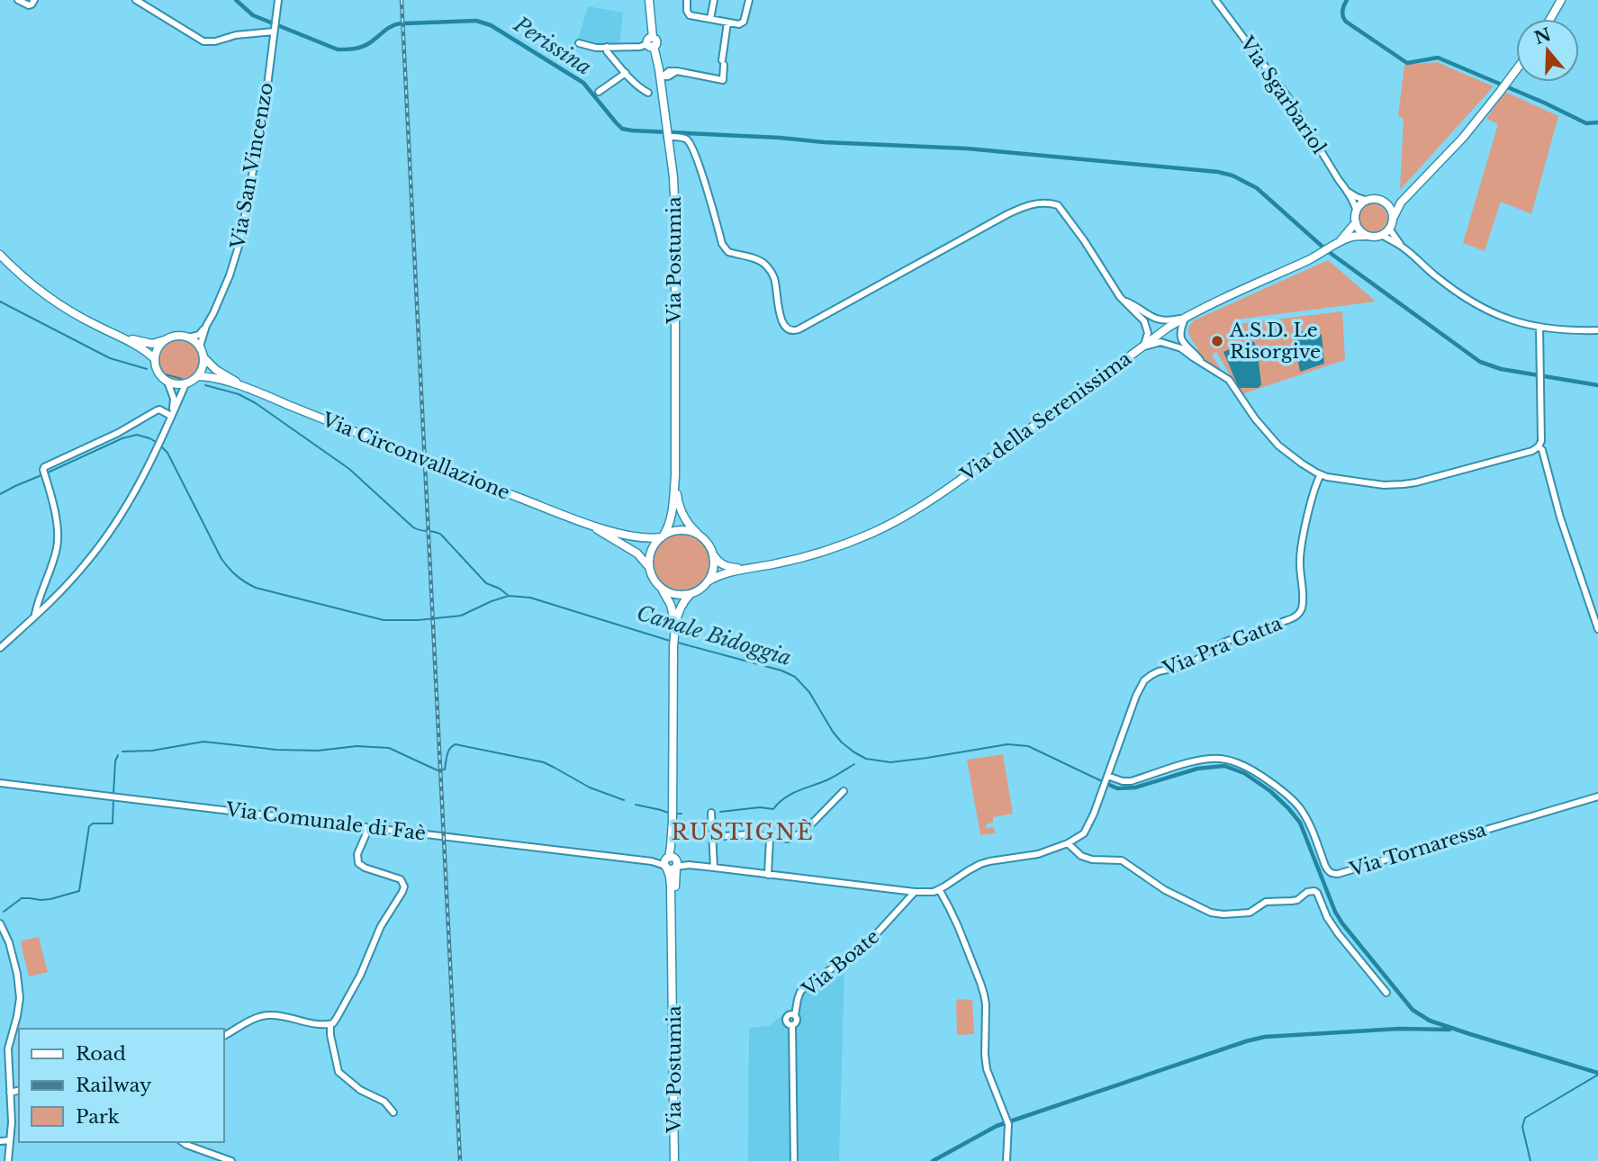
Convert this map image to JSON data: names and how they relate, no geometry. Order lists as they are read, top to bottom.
{
  "streets": {
    "main road": ["Via Postumia", "Via della Serenissima", "Via Circonvallazione"],
    "street": [
      "Via Sgarbariol",
      "Via San Vincenzo",
      "Via Pra Gatta",
      "Via Comunale di Faè",
      "Via Tornaressa",
      "Via Boate"
    ]
  },
  "crossings": [
    ["Via Sgarbariol", "Via della Serenissima"],
    ["Via San Vincenzo", "Via Circonvallazione"],
    ["Via Postumia", "Via della Serenissima"],
    ["Via Postumia", "Via Circonvallazione"],
    ["Via Postumia", "Via Pra Gatta"],
    ["Via Postumia", "Via Comunale di Faè"],
    ["Via della Serenissima", "Via Circonvallazione"],
    ["Via Pra Gatta", "Via Comunale di Faè"],
    ["Via Pra Gatta", "Via Tornaressa"],
    ["Via Pra Gatta", "Via Boate"]
  ],
  "districts": ["RUSTIGNÈ"],
  "water": ["Perissina", "Canale Bidoggia"],
  "places": ["A.S.D. Le Risorgive"],
  "legend": ["Road", "Railway", "Park"],
  "north": "top"
}
